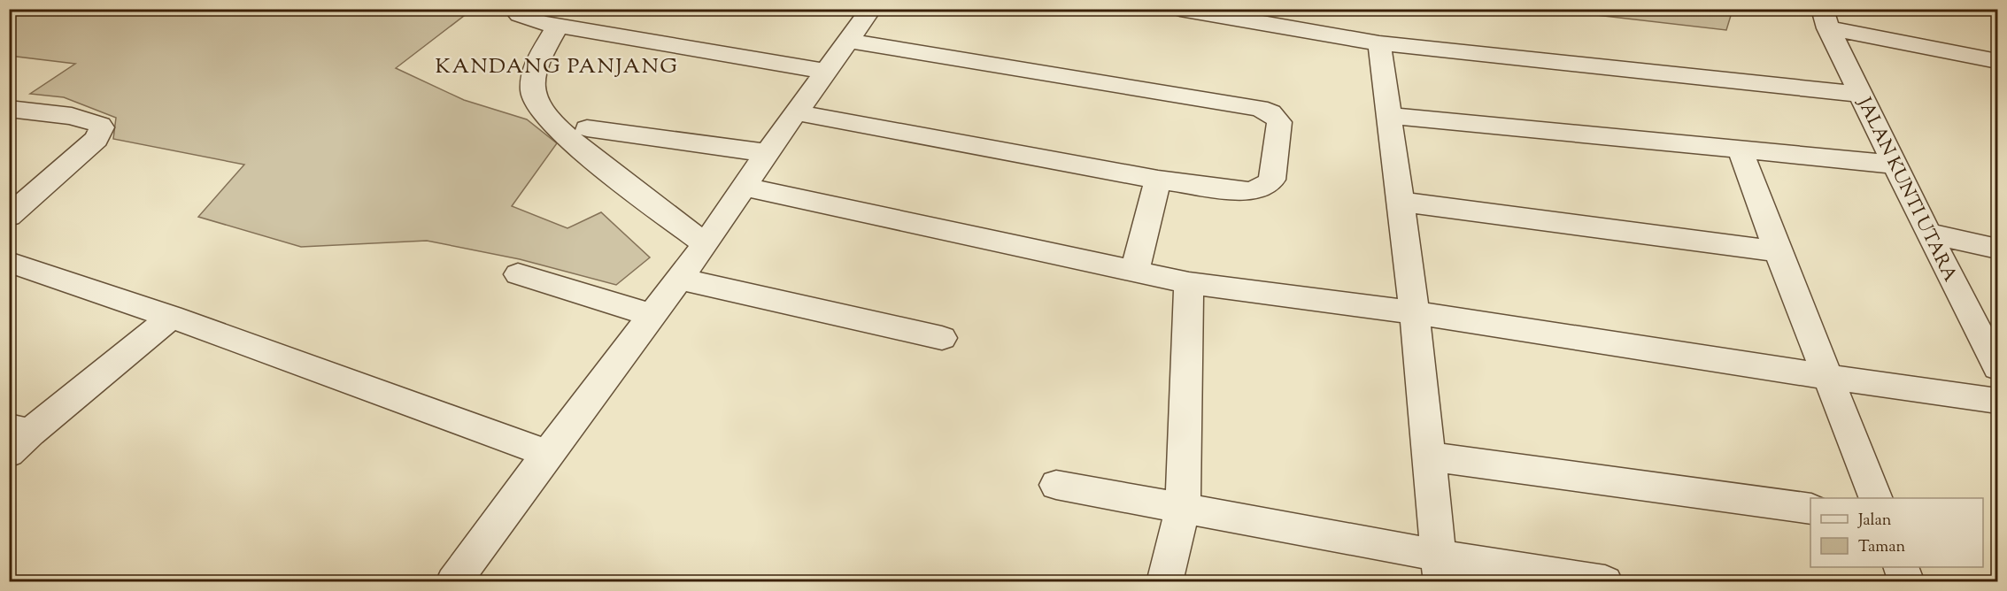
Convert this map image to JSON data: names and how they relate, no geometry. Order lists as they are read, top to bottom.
{
  "streets": {
    "street": ["JALAN KUNTI UTARA"]
  },
  "districts": ["KANDANG PANJANG"],
  "legend": ["Jalan", "Taman"]
}
